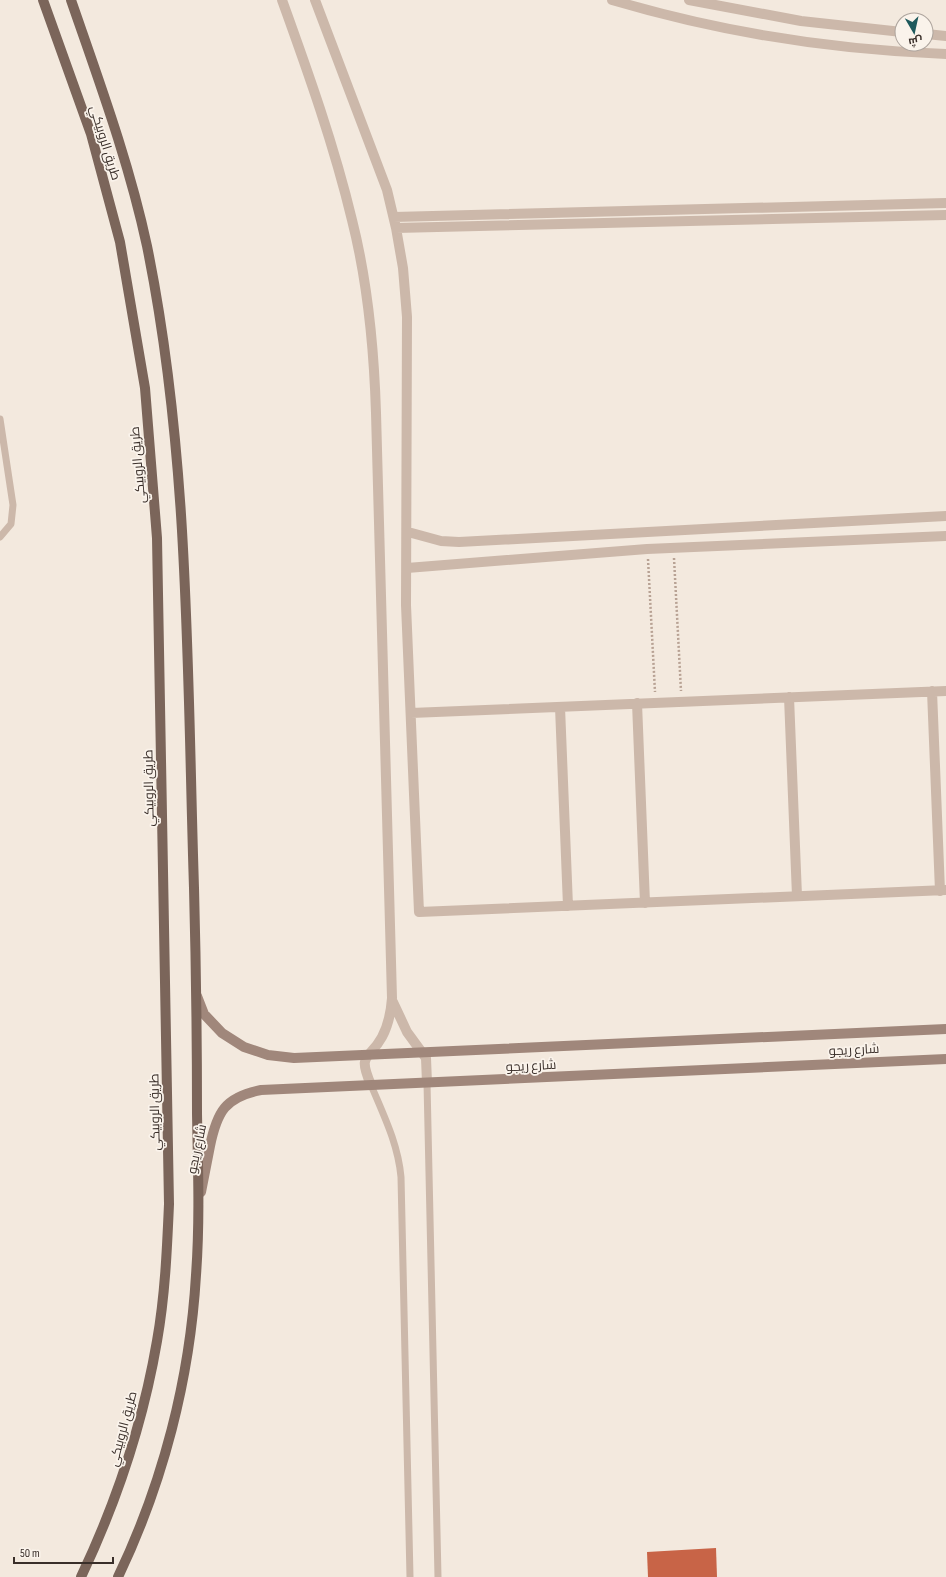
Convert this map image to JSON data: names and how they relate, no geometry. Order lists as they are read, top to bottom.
{
  "streets": {
    "main road": ["طريق الروبيكي", "شارع ريجو"]
  },
  "crossings": [
    ["طريق الروبيكي", "شارع ريجو"]
  ],
  "scale_bar": "50 m",
  "north": "bottom"
}
